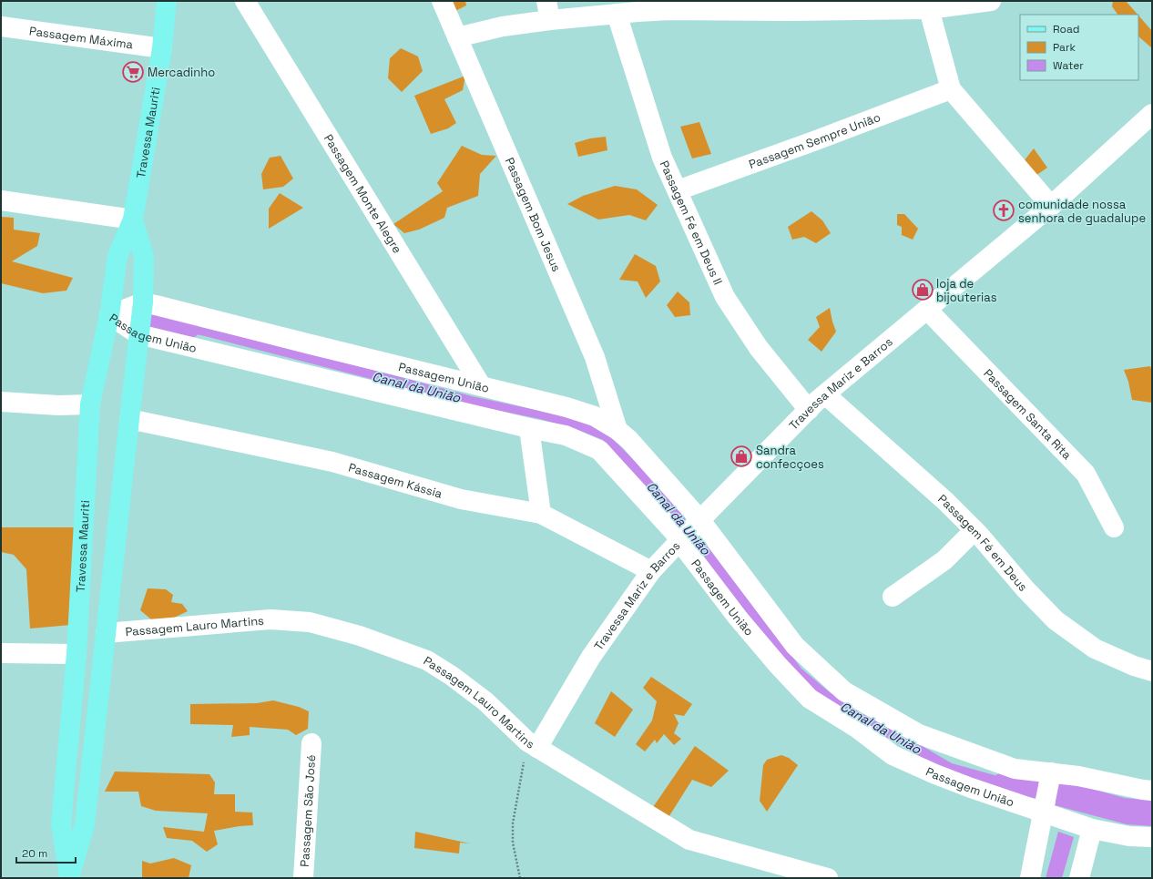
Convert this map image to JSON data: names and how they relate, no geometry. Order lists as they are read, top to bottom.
{
  "streets": {
    "main road": ["Travessa Mauriti"],
    "street": [
      "Passagem Máxima",
      "Passagem Sempre União",
      "Passagem Monte Alegre",
      "Passagem Bom Jesus",
      "Passagem Fé em Deus II",
      "Passagem União",
      "Travessa Mariz e Barros",
      "Passagem Santa Rita",
      "Passagem Kássia",
      "Passagem Fé em Deus",
      "Passagem Lauro Martins",
      "Passagem São José"
    ]
  },
  "crossings": [
    ["Passagem Máxima", "Travessa Mauriti"],
    ["Travessa Mauriti", "Passagem União"],
    ["Travessa Mauriti", "Passagem Kássia"],
    ["Travessa Mauriti", "Passagem Lauro Martins"],
    ["Passagem Sempre União", "Passagem Fé em Deus II"],
    ["Passagem Monte Alegre", "Passagem União"],
    ["Passagem Bom Jesus", "Passagem União"],
    ["Passagem Fé em Deus II", "Travessa Mariz e Barros"],
    ["Passagem União", "Travessa Mariz e Barros"],
    ["Travessa Mariz e Barros", "Passagem Santa Rita"],
    ["Travessa Mariz e Barros", "Passagem Kássia"],
    ["Travessa Mariz e Barros", "Passagem Fé em Deus"],
    ["Travessa Mariz e Barros", "Passagem Lauro Martins"]
  ],
  "water": ["Canal da União"],
  "places": {
    "supermarket": ["Mercadinho"],
    "church": ["comunidade nossa senhora de guadalupe"],
    "shop": ["loja de bijouterias", "Sandra confecçoes"]
  },
  "legend": ["Road", "Park", "Water"],
  "scale_bar": "20 m"
}
